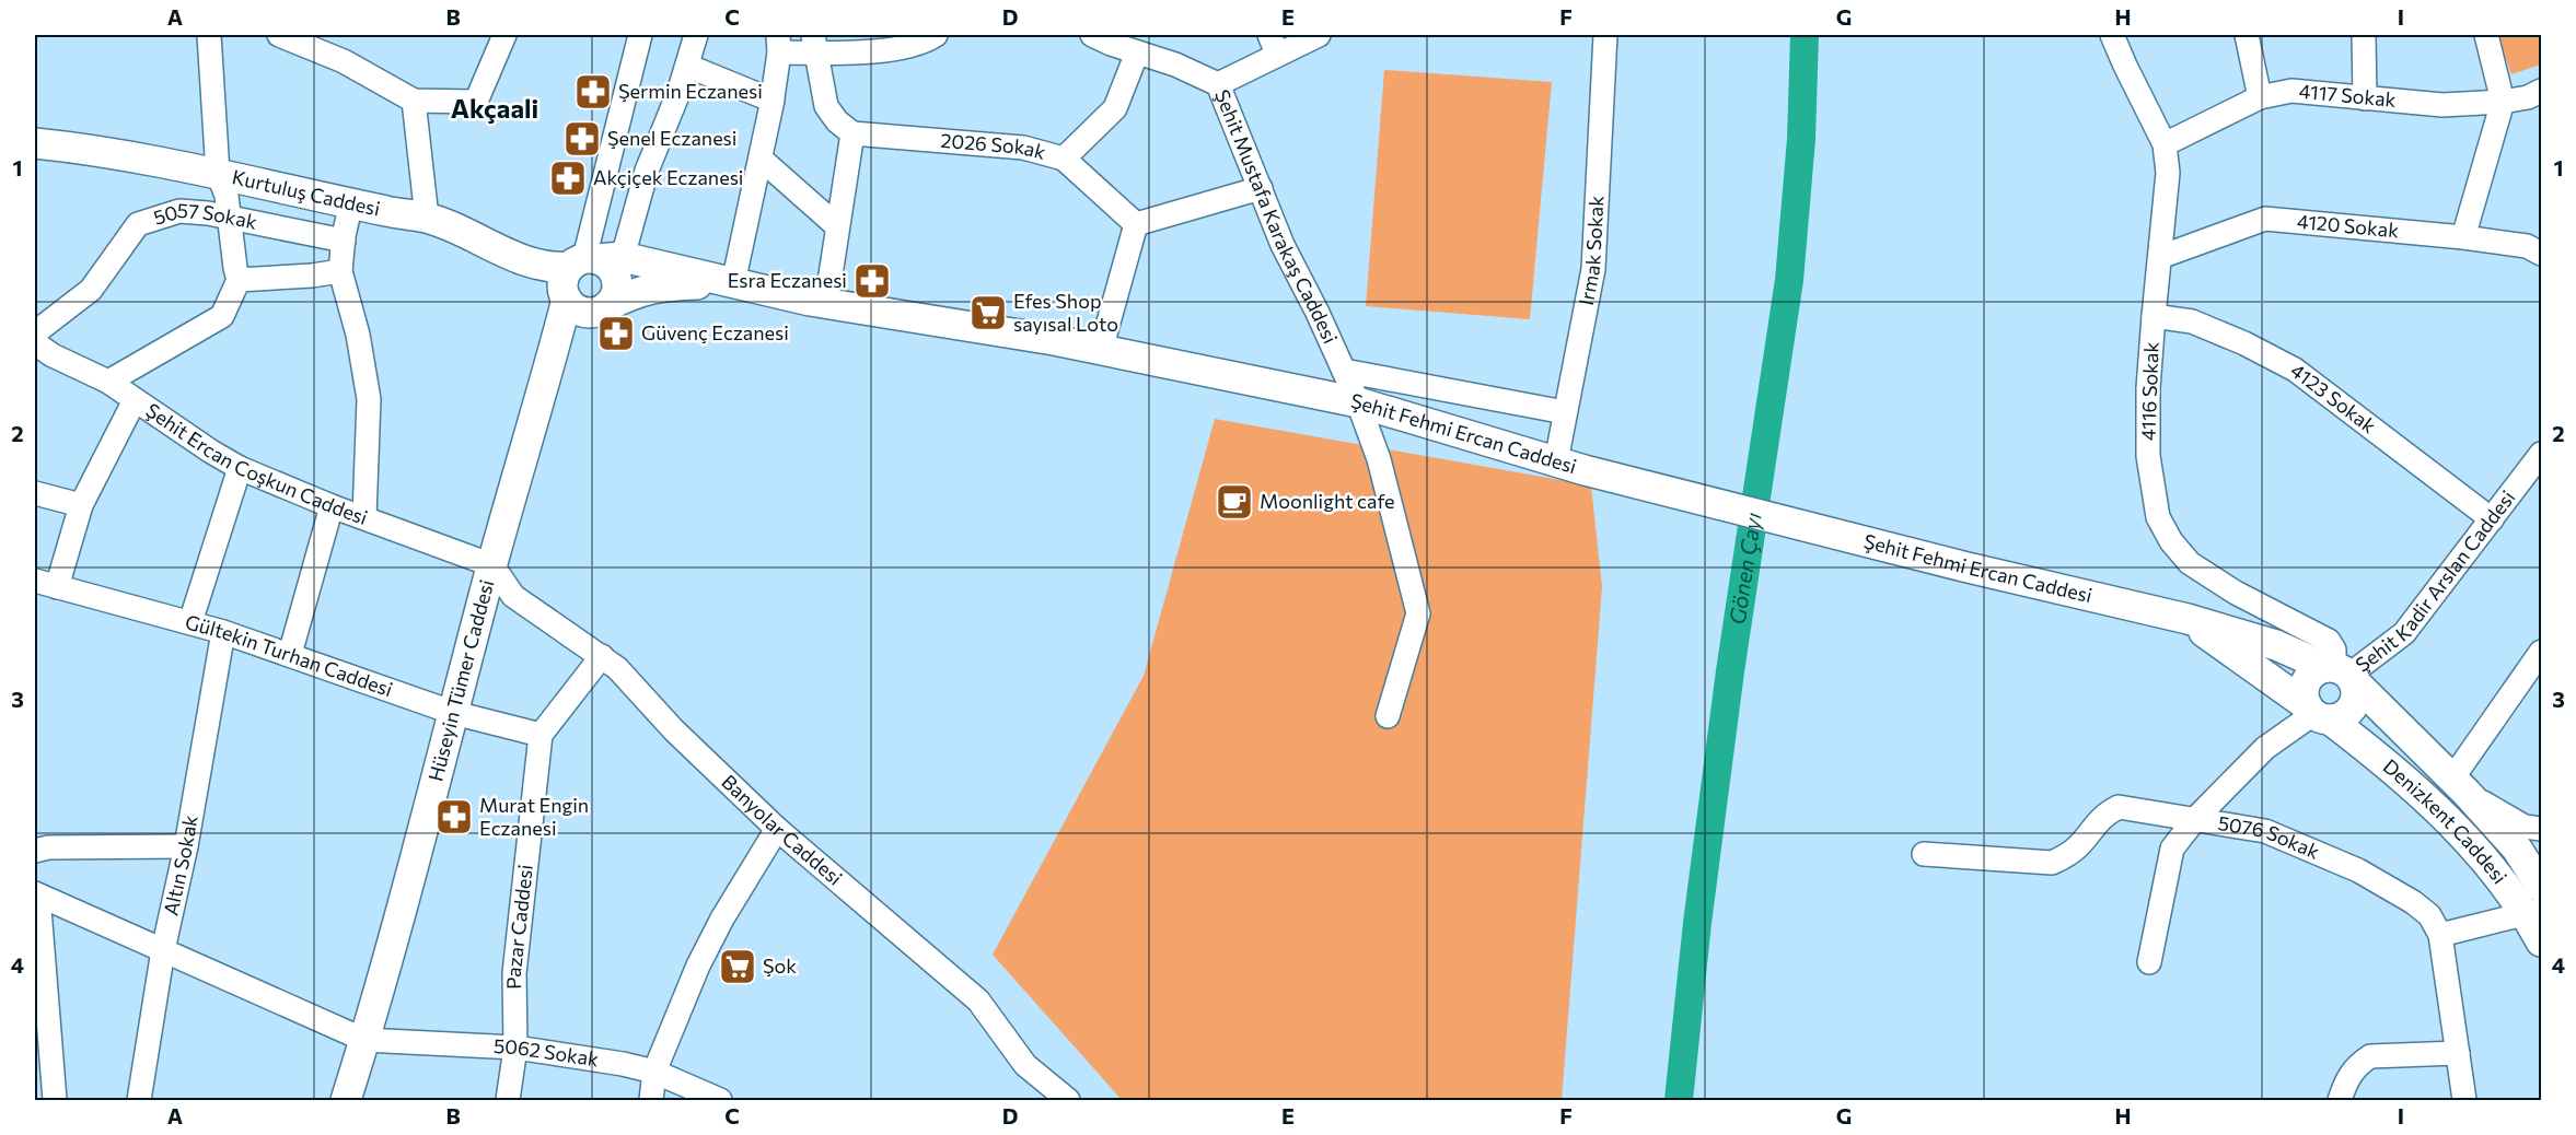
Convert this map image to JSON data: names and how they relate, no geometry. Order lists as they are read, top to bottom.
{
  "streets": {
    "main road": [
      "Kurtuluş Caddesi",
      "Şehit Fehmi Ercan Caddesi",
      "Hüseyin Tümer Caddesi",
      "Denizkent Caddesi"
    ],
    "street": [
      "4117 Sokak",
      "2026 Sokak",
      "Şehit Mustafa Karakaş Caddesi",
      "5057 Sokak",
      "4120 Sokak",
      "Irmak Sokak",
      "4116 Sokak",
      "4123 Sokak",
      "Şehit Ercan Coşkun Caddesi",
      "Şehit Kadir Arslan Caddesi",
      "Gültekin Turhan Caddesi",
      "Banyolar Caddesi",
      "5076 Sokak",
      "Altın Sokak",
      "Pazar Caddesi",
      "5062 Sokak"
    ]
  },
  "crossings": [
    ["4117 Sokak", "4116 Sokak"],
    ["Kurtuluş Caddesi", "Şehit Fehmi Ercan Caddesi"],
    ["Şehit Mustafa Karakaş Caddesi", "Şehit Fehmi Ercan Caddesi"],
    ["4120 Sokak", "4116 Sokak"],
    ["Irmak Sokak", "Şehit Fehmi Ercan Caddesi"],
    ["4116 Sokak", "4123 Sokak"],
    ["4116 Sokak", "Şehit Fehmi Ercan Caddesi"],
    ["4116 Sokak", "Şehit Kadir Arslan Caddesi"],
    ["4116 Sokak", "Denizkent Caddesi"],
    ["4123 Sokak", "Şehit Kadir Arslan Caddesi"],
    ["Şehit Fehmi Ercan Caddesi", "Şehit Kadir Arslan Caddesi"],
    ["Şehit Fehmi Ercan Caddesi", "Hüseyin Tümer Caddesi"],
    ["Şehit Fehmi Ercan Caddesi", "Denizkent Caddesi"],
    ["Şehit Ercan Coşkun Caddesi", "Hüseyin Tümer Caddesi"],
    ["Şehit Ercan Coşkun Caddesi", "Banyolar Caddesi"],
    ["Şehit Kadir Arslan Caddesi", "Denizkent Caddesi"],
    ["Gültekin Turhan Caddesi", "Hüseyin Tümer Caddesi"],
    ["Gültekin Turhan Caddesi", "Altın Sokak"],
    ["Gültekin Turhan Caddesi", "Pazar Caddesi"],
    ["Hüseyin Tümer Caddesi", "Banyolar Caddesi"],
    ["Hüseyin Tümer Caddesi", "5062 Sokak"],
    ["Pazar Caddesi", "5062 Sokak"]
  ],
  "districts": ["Akçaali"],
  "water": ["Gönen Çayı"],
  "places": {
    "pharmacy": [
      "Şermin Eczanesi",
      "Şenel Eczanesi",
      "Akçiçek Eczanesi",
      "Esra Eczanesi",
      "Güvenç Eczanesi",
      "Murat Engin Eczanesi"
    ],
    "supermarket": ["Efes Shop sayısal Loto", "Şok"],
    "cafe": ["Moonlight cafe"]
  },
  "grid": {
    "columns": [
      "A",
      "B",
      "C",
      "D",
      "E",
      "F",
      "G",
      "H",
      "I"
    ],
    "rows": [
      "1",
      "2",
      "3",
      "4"
    ]
  }
}
